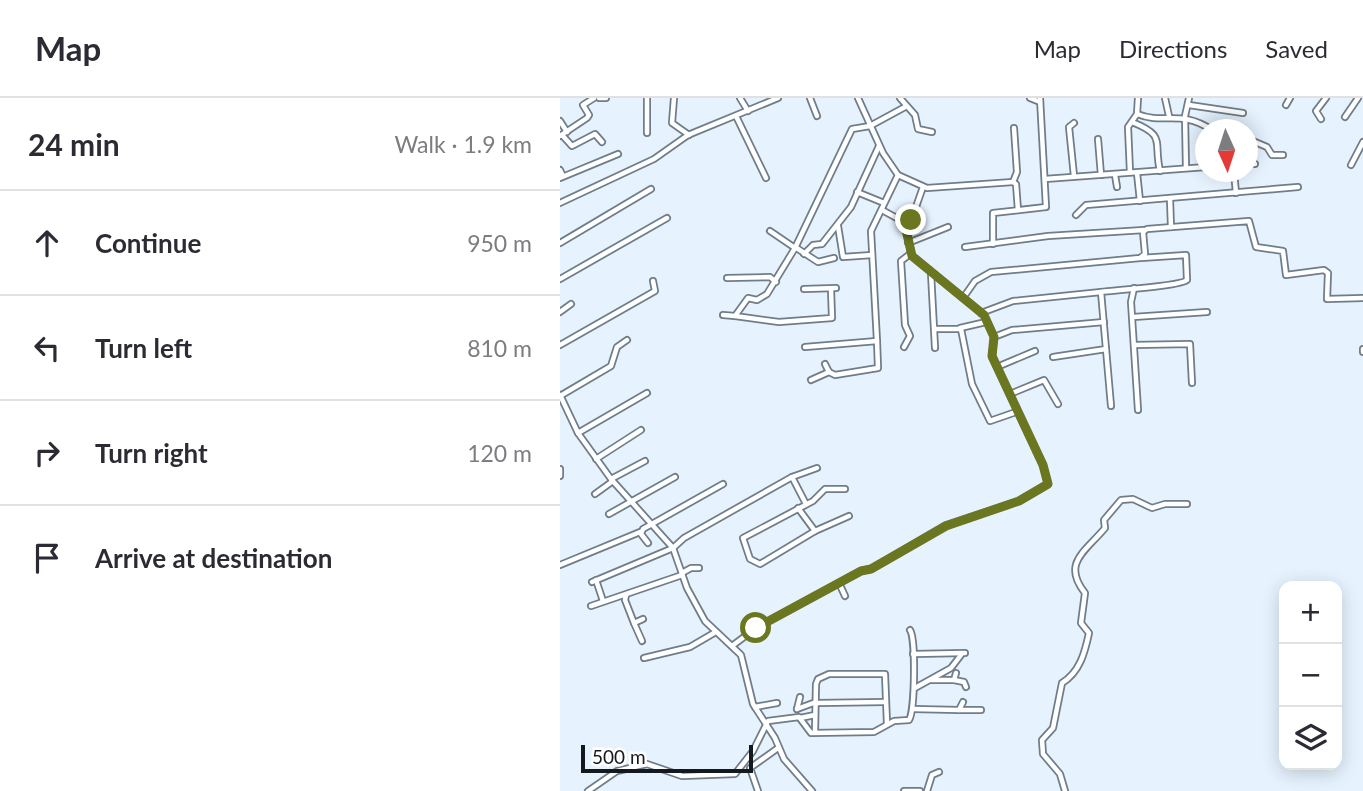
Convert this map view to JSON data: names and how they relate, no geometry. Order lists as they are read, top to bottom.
{
  "scale_bar": "500 m",
  "north": "bottom",
  "page": {
    "header": "Map",
    "nav": ["Map", "Directions", "Saved"],
    "heading": ["24 min", "Walk · 1.9 km"],
    "list": [
      ["Continue", "950 m"],
      ["Turn left", "810 m"],
      ["Turn right", "120 m"],
      "Arrive at destination"
    ],
    "map_buttons": ["+", "−"],
    "scale": "500 m"
  }
}
